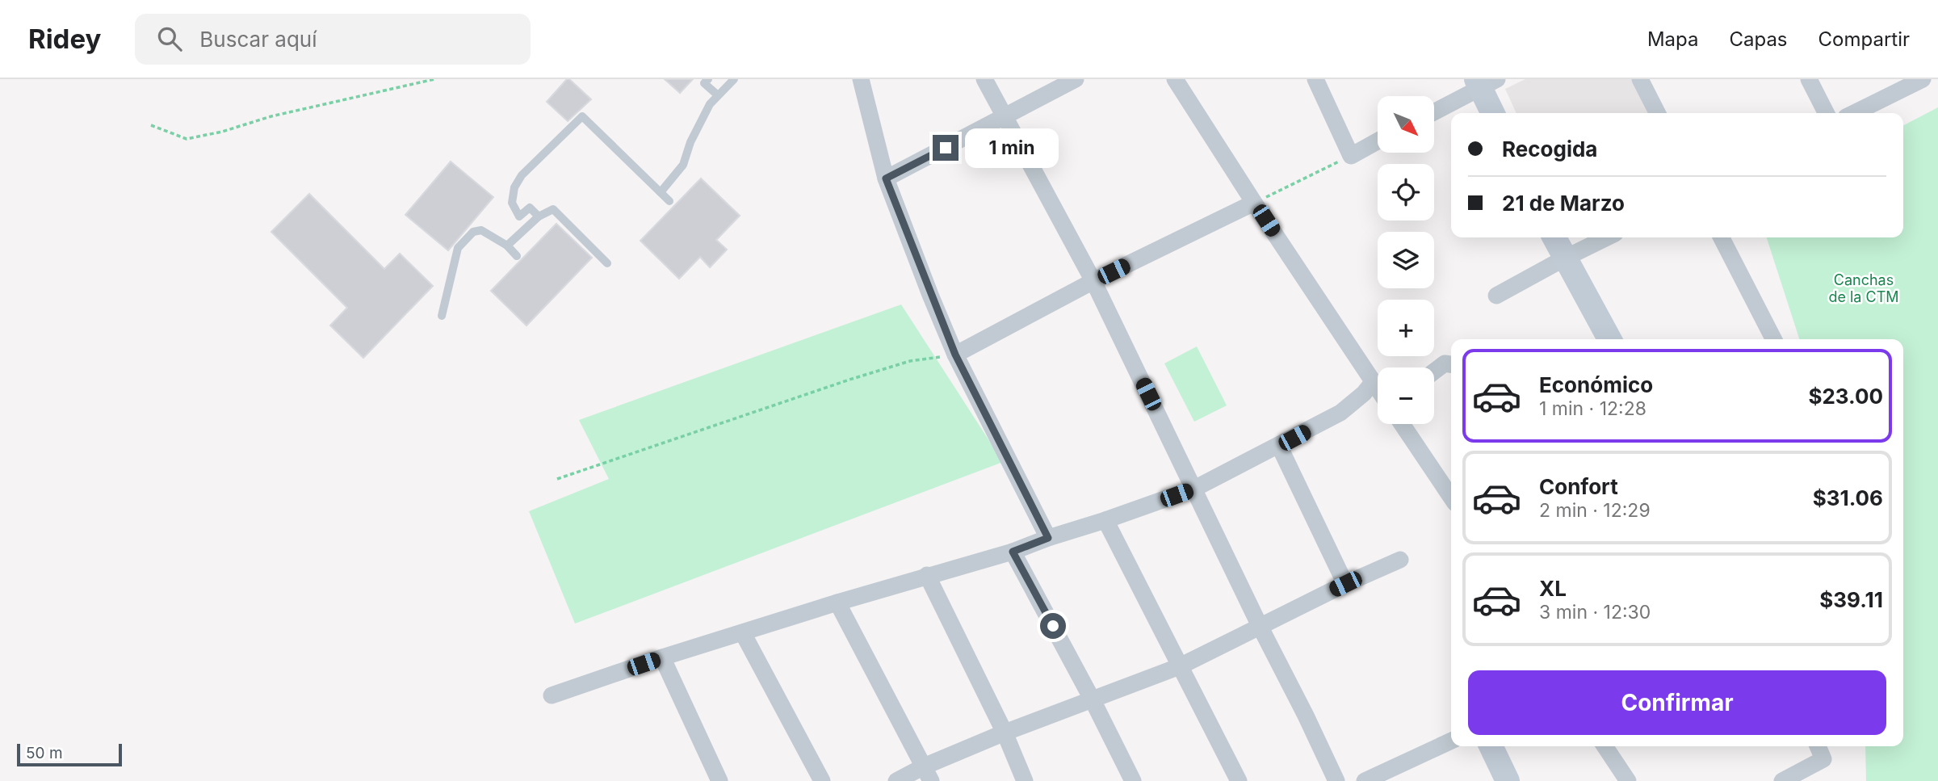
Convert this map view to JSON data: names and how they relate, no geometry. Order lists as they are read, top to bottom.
{
  "parks": ["Canchas de la CTM"],
  "scale_bar": "50 m",
  "north": "bottom right",
  "page": {
    "header": "Ridey",
    "search": "Buscar aquí",
    "nav": ["Mapa", "Capas", "Compartir"],
    "map_buttons": ["+", "−"],
    "banner": ["Recogida", "21 de Marzo"],
    "bubble": "1 min",
    "list": [
      {
        "name": "Económico",
        "note": "1 min · 12:28",
        "value": "$23.00"
      },
      {
        "name": "Confort",
        "note": "2 min · 12:29",
        "value": "$31.06"
      },
      {
        "name": "XL",
        "note": "3 min · 12:30",
        "value": "$39.11"
      }
    ],
    "buttons": "Confirmar",
    "scale": "50 m"
  }
}
